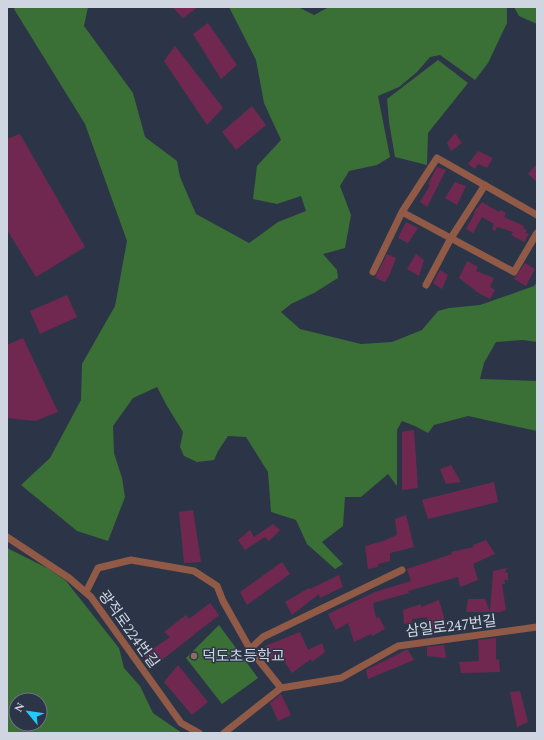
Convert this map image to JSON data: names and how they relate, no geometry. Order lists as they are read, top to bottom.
{
  "streets": {
    "street": ["삼일로247번길", "광적로224번길"]
  },
  "places": ["덕도초등학교"],
  "north": "top left"
}
